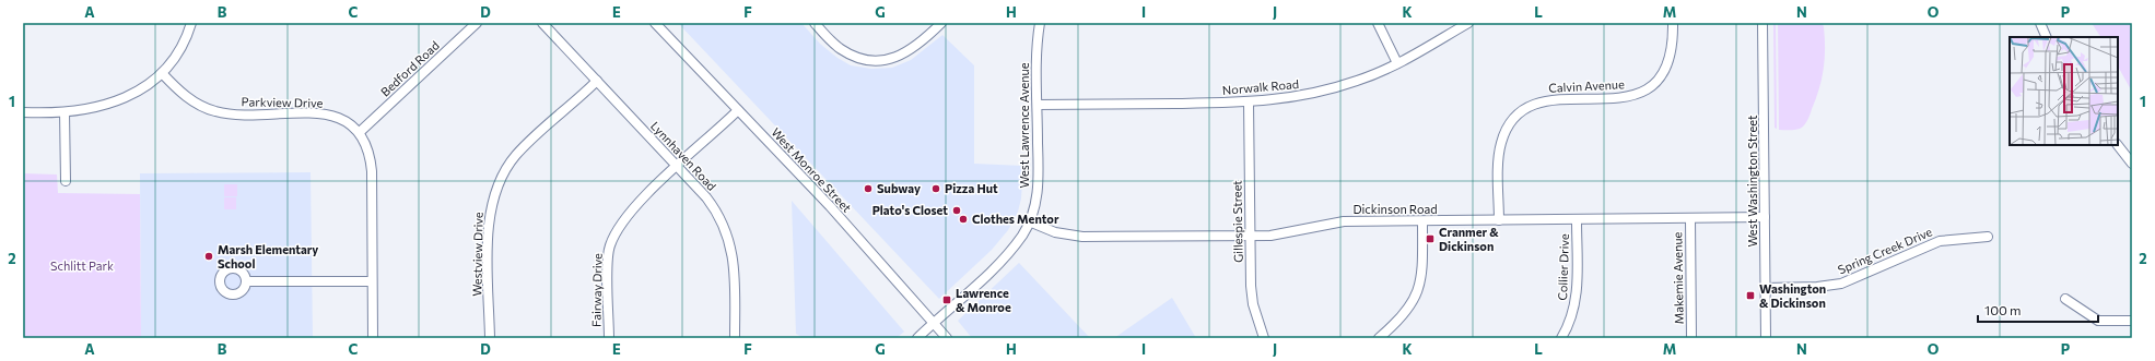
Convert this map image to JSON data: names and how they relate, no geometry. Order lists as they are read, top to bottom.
{
  "streets": {
    "street": [
      "Bedford Road",
      "Calvin Avenue",
      "Norwalk Road",
      "Parkview Drive",
      "West Lawrence Avenue",
      "Lynnhaven Road",
      "West Monroe Street",
      "West Washington Street",
      "Dickinson Road",
      "Gillespie Street",
      "Spring Creek Drive",
      "Westview Drive",
      "Collier Drive",
      "Makemie Avenue",
      "Fairway Drive"
    ]
  },
  "crossings": [
    ["Bedford Road", "Parkview Drive"],
    ["Calvin Avenue", "Dickinson Road"],
    ["Norwalk Road", "West Lawrence Avenue"],
    ["Norwalk Road", "Gillespie Street"],
    ["West Lawrence Avenue", "West Monroe Street"],
    ["West Lawrence Avenue", "Dickinson Road"],
    ["Lynnhaven Road", "Westview Drive"],
    ["Lynnhaven Road", "Fairway Drive"],
    ["West Monroe Street", "Fairway Drive"],
    ["West Washington Street", "Dickinson Road"],
    ["West Washington Street", "Spring Creek Drive"],
    ["Dickinson Road", "Gillespie Street"],
    ["Dickinson Road", "Collier Drive"],
    ["Dickinson Road", "Makemie Avenue"]
  ],
  "parks": ["Schlitt Park"],
  "places": {
    "other": [
      "Subway",
      "Pizza Hut",
      "Plato's Closet",
      "Clothes Mentor",
      "Marsh Elementary School"
    ],
    "transit": ["Cranmer & Dickinson", "Washington & Dickinson", "Lawrence & Monroe"]
  },
  "scale_bar": "100 m",
  "grid": {
    "columns": [
      "A",
      "B",
      "C",
      "D",
      "E",
      "F",
      "G",
      "H",
      "I",
      "J",
      "K",
      "L",
      "M",
      "N",
      "O",
      "P"
    ],
    "rows": ["1", "2"]
  }
}
